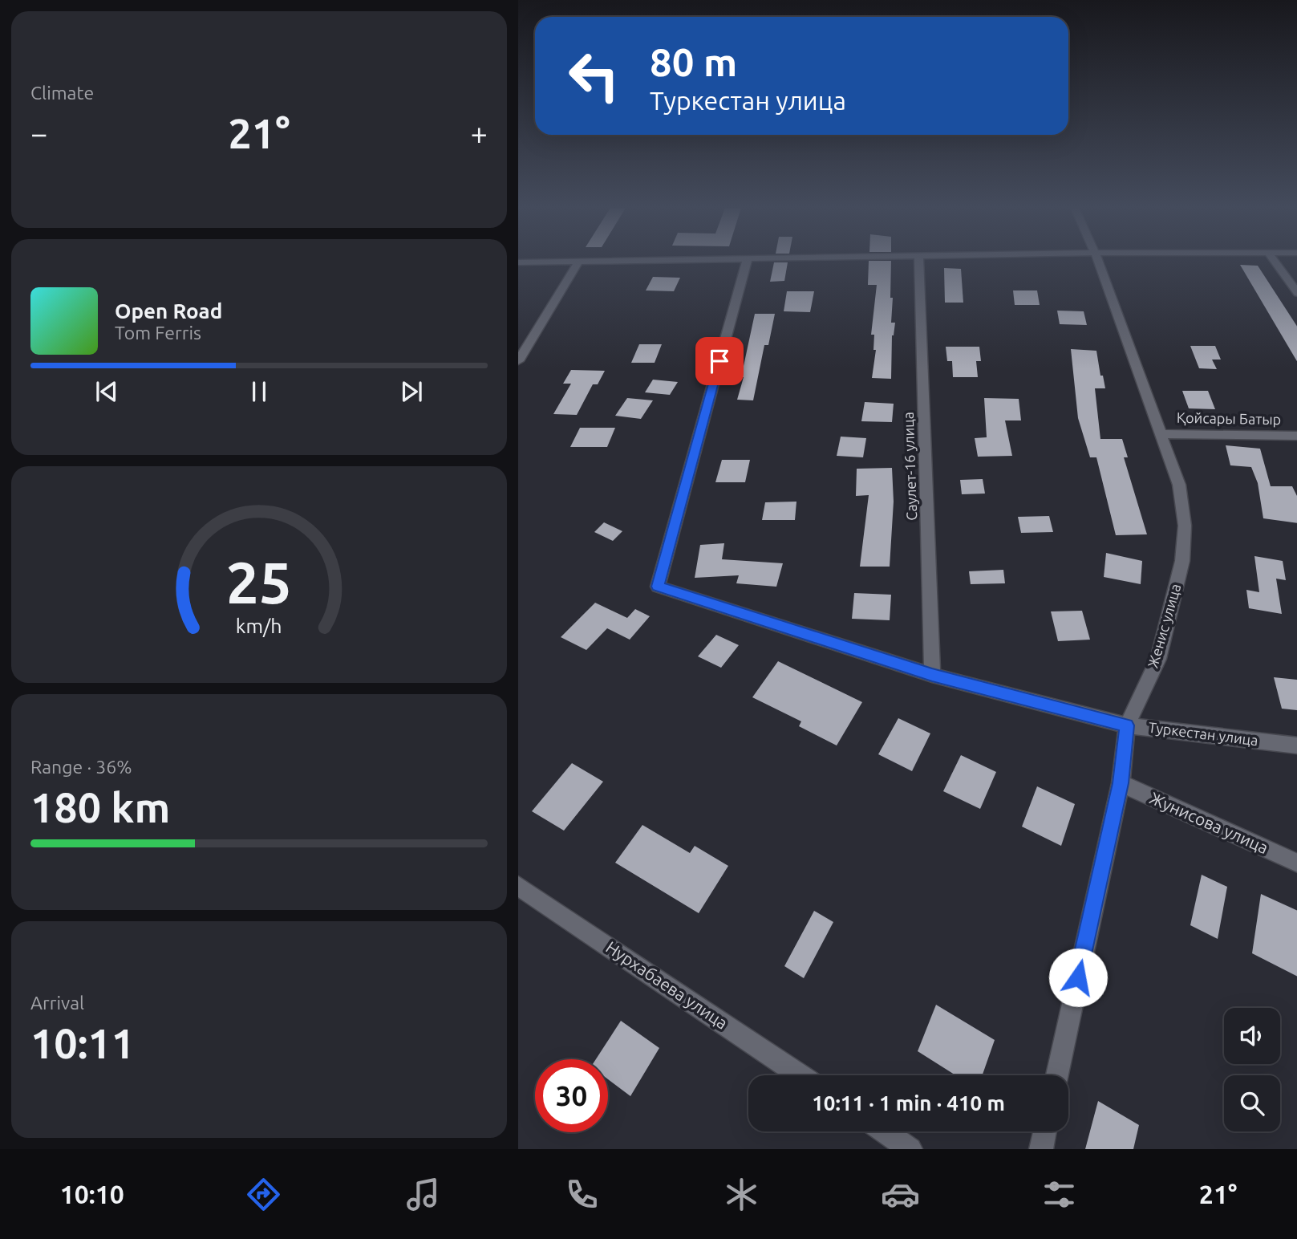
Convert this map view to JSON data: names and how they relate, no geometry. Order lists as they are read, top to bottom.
{
  "streets": {
    "street": [
      "Қойсары Батыр",
      "Саулет-16 улица",
      "Женис улица",
      "Туркестан улица",
      "Жунисова улица",
      "Нурхабаева улица"
    ]
  },
  "crossings": [
    ["Қойсары Батыр", "Женис улица"],
    ["Саулет-16 улица", "Туркестан улица"],
    ["Женис улица", "Туркестан улица"],
    ["Женис улица", "Жунисова улица"]
  ],
  "page": {
    "tile": [
      "Climate",
      ["Range · 36%", "180 km"],
      ["Arrival", "10:11"]
    ],
    "turn": ["80 m", "Туркестан улица"],
    "heat": ["−", "21°", "+"],
    "song": ["Open Road", "Tom Ferris"],
    "limit": "30",
    "trip": "10:11 · 1 min · 410 m",
    "tabs": ["10:10", "21°"],
    "gauge": ["25", "km/h"]
  }
}
